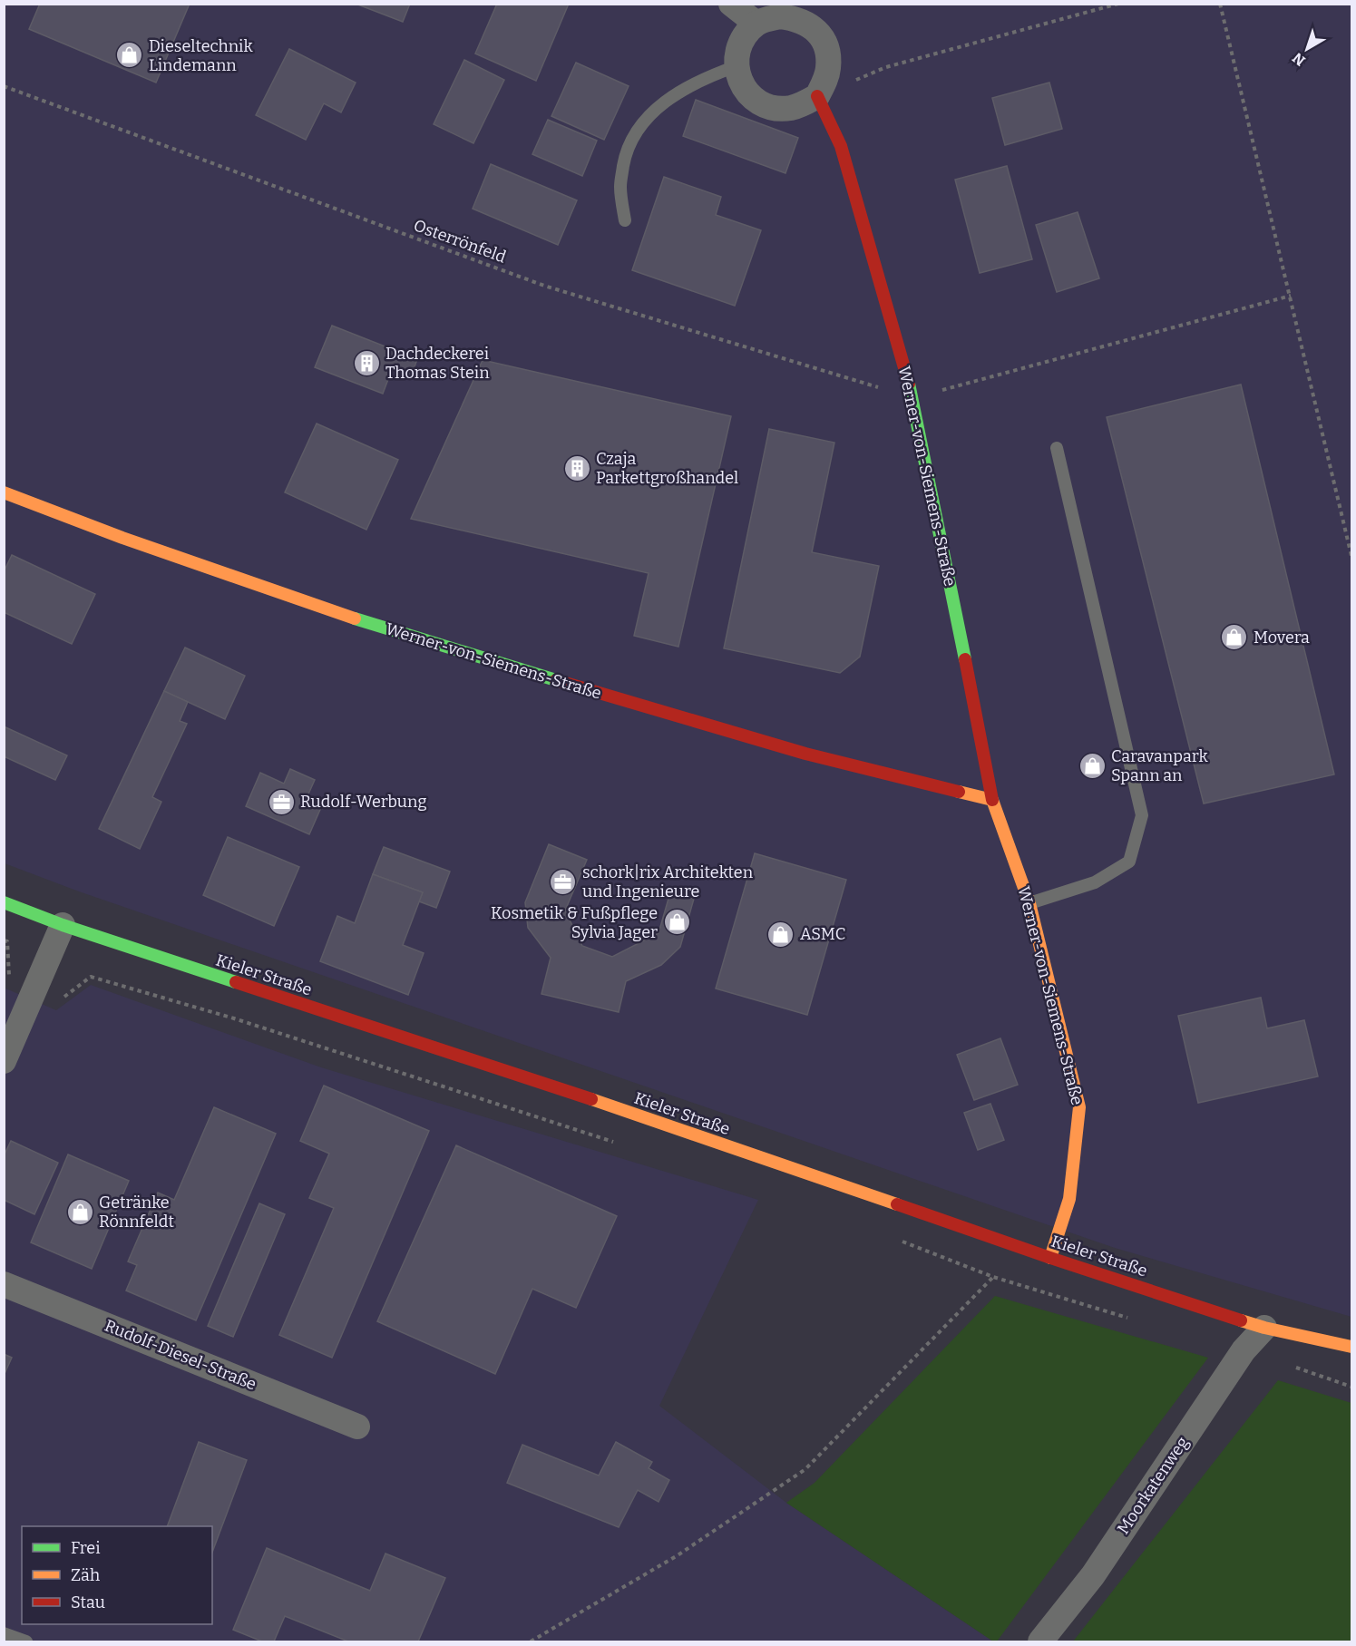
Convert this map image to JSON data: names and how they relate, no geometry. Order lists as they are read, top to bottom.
{
  "streets": {
    "street": [
      "Werner-von-Siemens-Straße",
      "Kieler Straße",
      "Rudolf-Diesel-Straße",
      "Moorkatenweg"
    ],
    "path": ["Osterrönfeld"]
  },
  "crossings": [
    ["Osterrönfeld", "Werner-von-Siemens-Straße"],
    ["Werner-von-Siemens-Straße", "Kieler Straße"],
    ["Kieler Straße", "Moorkatenweg"]
  ],
  "places": {
    "shop": [
      "Dieseltechnik Lindemann",
      "Movera",
      "Caravanpark Spann an",
      "Kosmetik & Fußpflege Sylvia Jager",
      "ASMC",
      "Getränke Rönnfeldt"
    ],
    "building": ["Dachdeckerei Thomas Stein", "Czaja Parkettgroßhandel"],
    "office": ["Rudolf-Werbung", "schork|rix Architekten und Ingenieure"]
  },
  "legend": ["Frei", "Zäh", "Stau"],
  "north": "bottom left"
}
